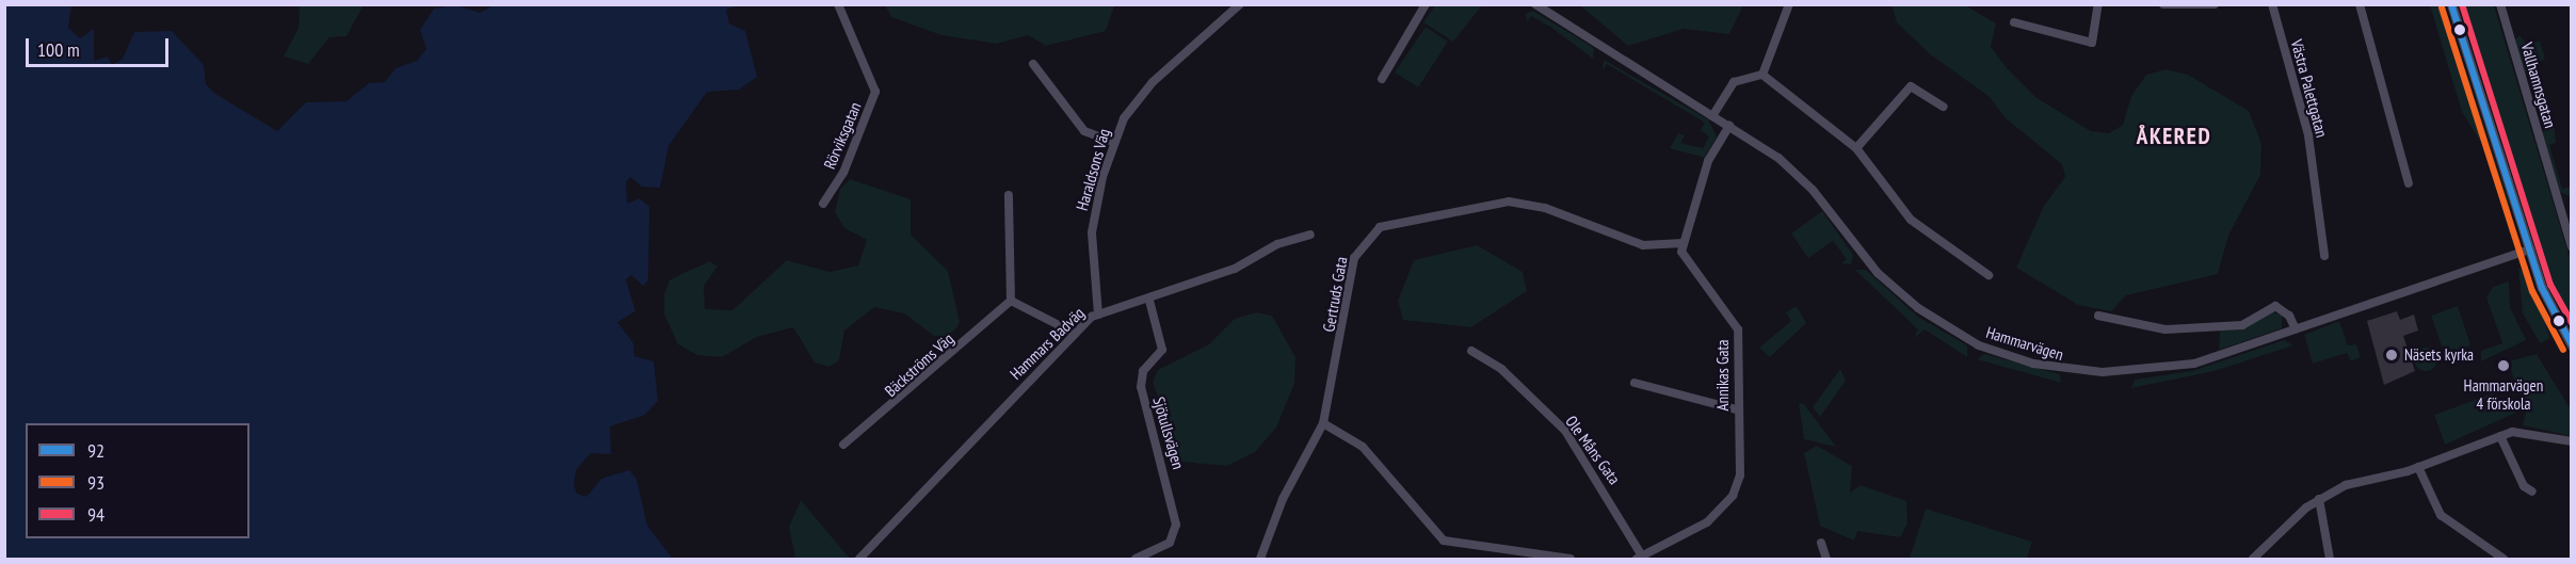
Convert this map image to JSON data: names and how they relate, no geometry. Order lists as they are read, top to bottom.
{
  "streets": {
    "street": [
      "Vallhamnsgatan",
      "Västra Palettgatan",
      "Rörviksgatan",
      "Haraldsons Väg",
      "Gertruds Gata",
      "Hammars Badväg",
      "Hammarvägen",
      "Bäckströms Väg",
      "Annikas Gata",
      "Sjötullsvägen",
      "Ole Måns Gata"
    ]
  },
  "crossings": [
    ["Haraldsons Väg", "Hammars Badväg"],
    ["Gertruds Gata", "Annikas Gata"],
    ["Hammars Badväg", "Sjötullsvägen"],
    ["Annikas Gata", "Ole Måns Gata"]
  ],
  "districts": ["ÅKERED"],
  "places": ["Näsets kyrka", "Hammarvägen 4 förskola"],
  "lines": ["transit line 92", "transit line 94", "transit line 93"],
  "legend": ["92", "93", "94"],
  "scale_bar": "100 m"
}
